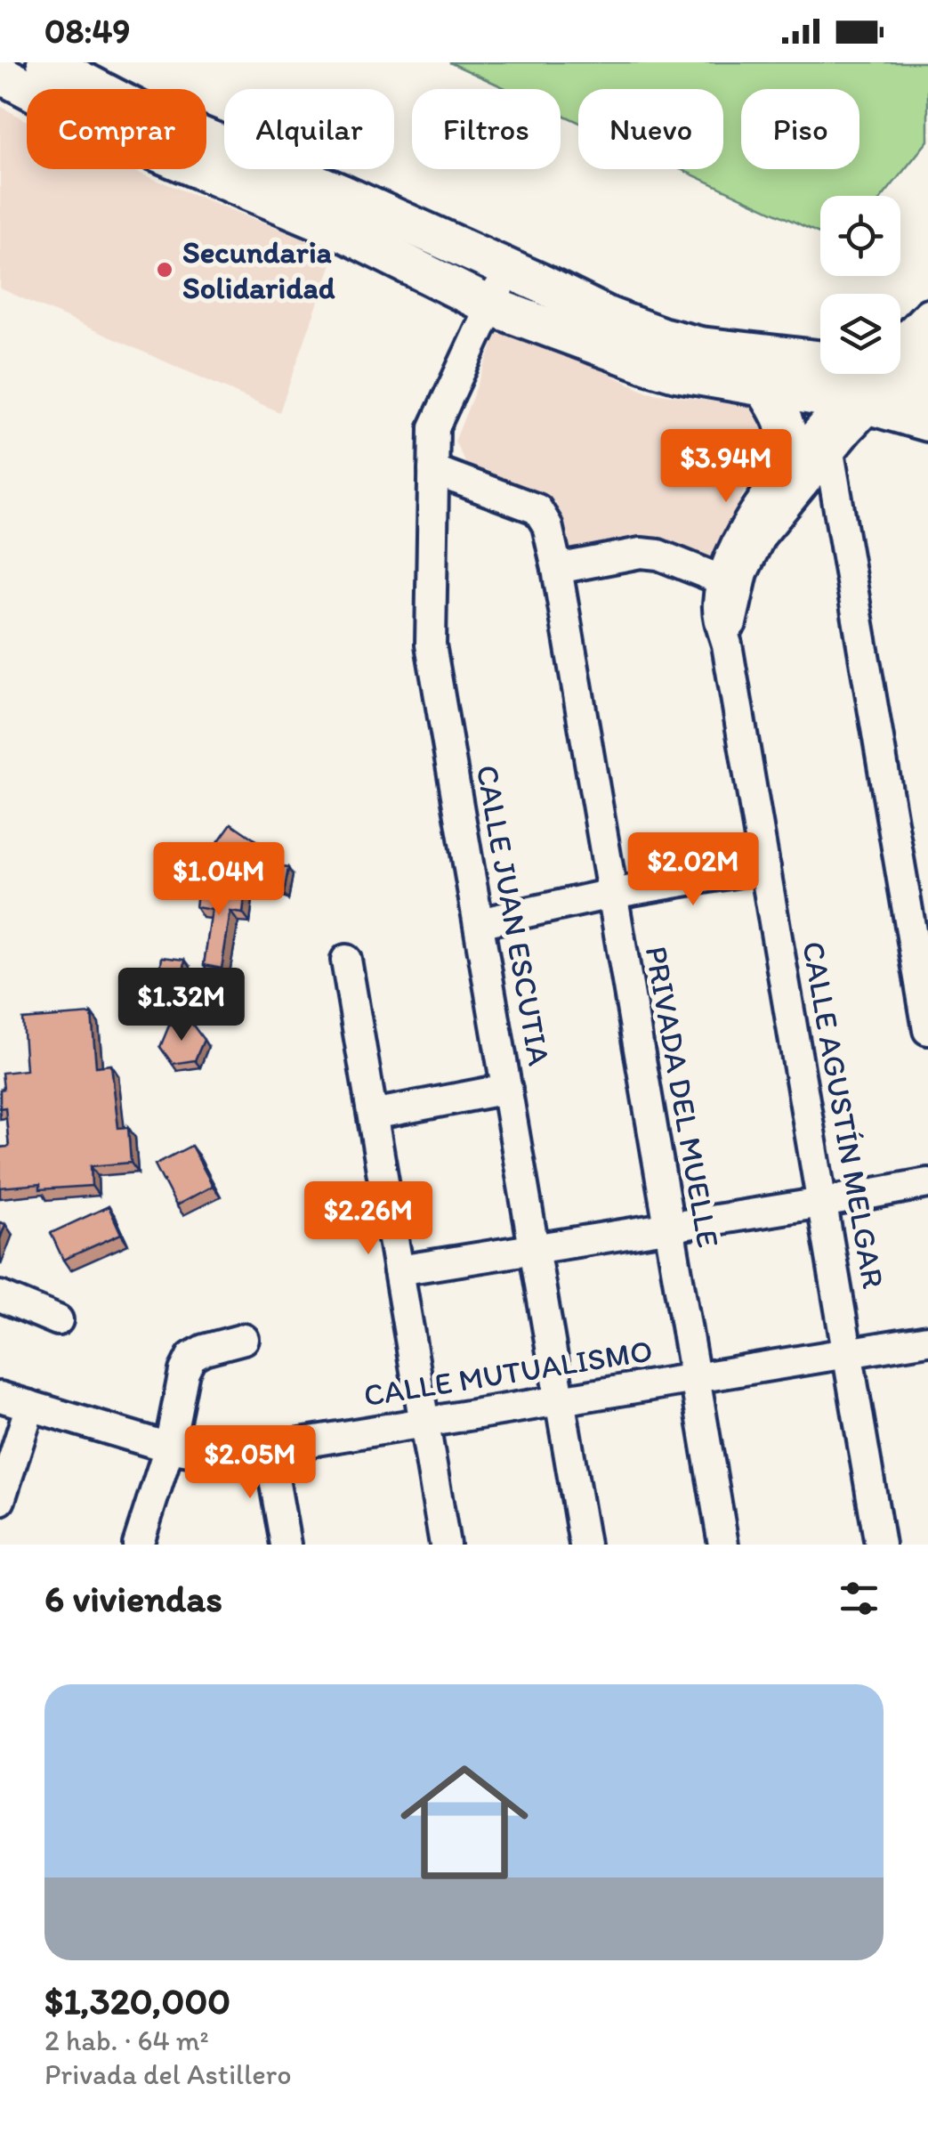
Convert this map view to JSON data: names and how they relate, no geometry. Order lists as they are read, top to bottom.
{
  "streets": {
    "street": [
      "CALLE JUAN ESCUTIA",
      "PRIVADA DEL MUELLE",
      "CALLE AGUSTÍN MELGAR",
      "CALLE MUTUALISMO"
    ]
  },
  "crossings": [
    ["CALLE JUAN ESCUTIA", "PRIVADA DEL MUELLE"],
    ["CALLE JUAN ESCUTIA", "CALLE MUTUALISMO"],
    ["PRIVADA DEL MUELLE", "CALLE MUTUALISMO"],
    ["CALLE AGUSTÍN MELGAR", "CALLE MUTUALISMO"]
  ],
  "places": ["Secundaria Solidaridad"],
  "page": {
    "status": "08:49",
    "chip": [
      "Comprar",
      "Alquilar",
      "Filtros",
      "Nuevo",
      "Piso"
    ],
    "price": [
      "$3.94M",
      "$2.02M",
      "$1.04M",
      "$1.32M",
      "$2.26M",
      "$2.05M"
    ],
    "heading": "6 viviendas",
    "list": [
      {
        "name": "$1,320,000",
        "note": "2 hab. · 64 m² · Privada del Astillero"
      }
    ]
  }
}
